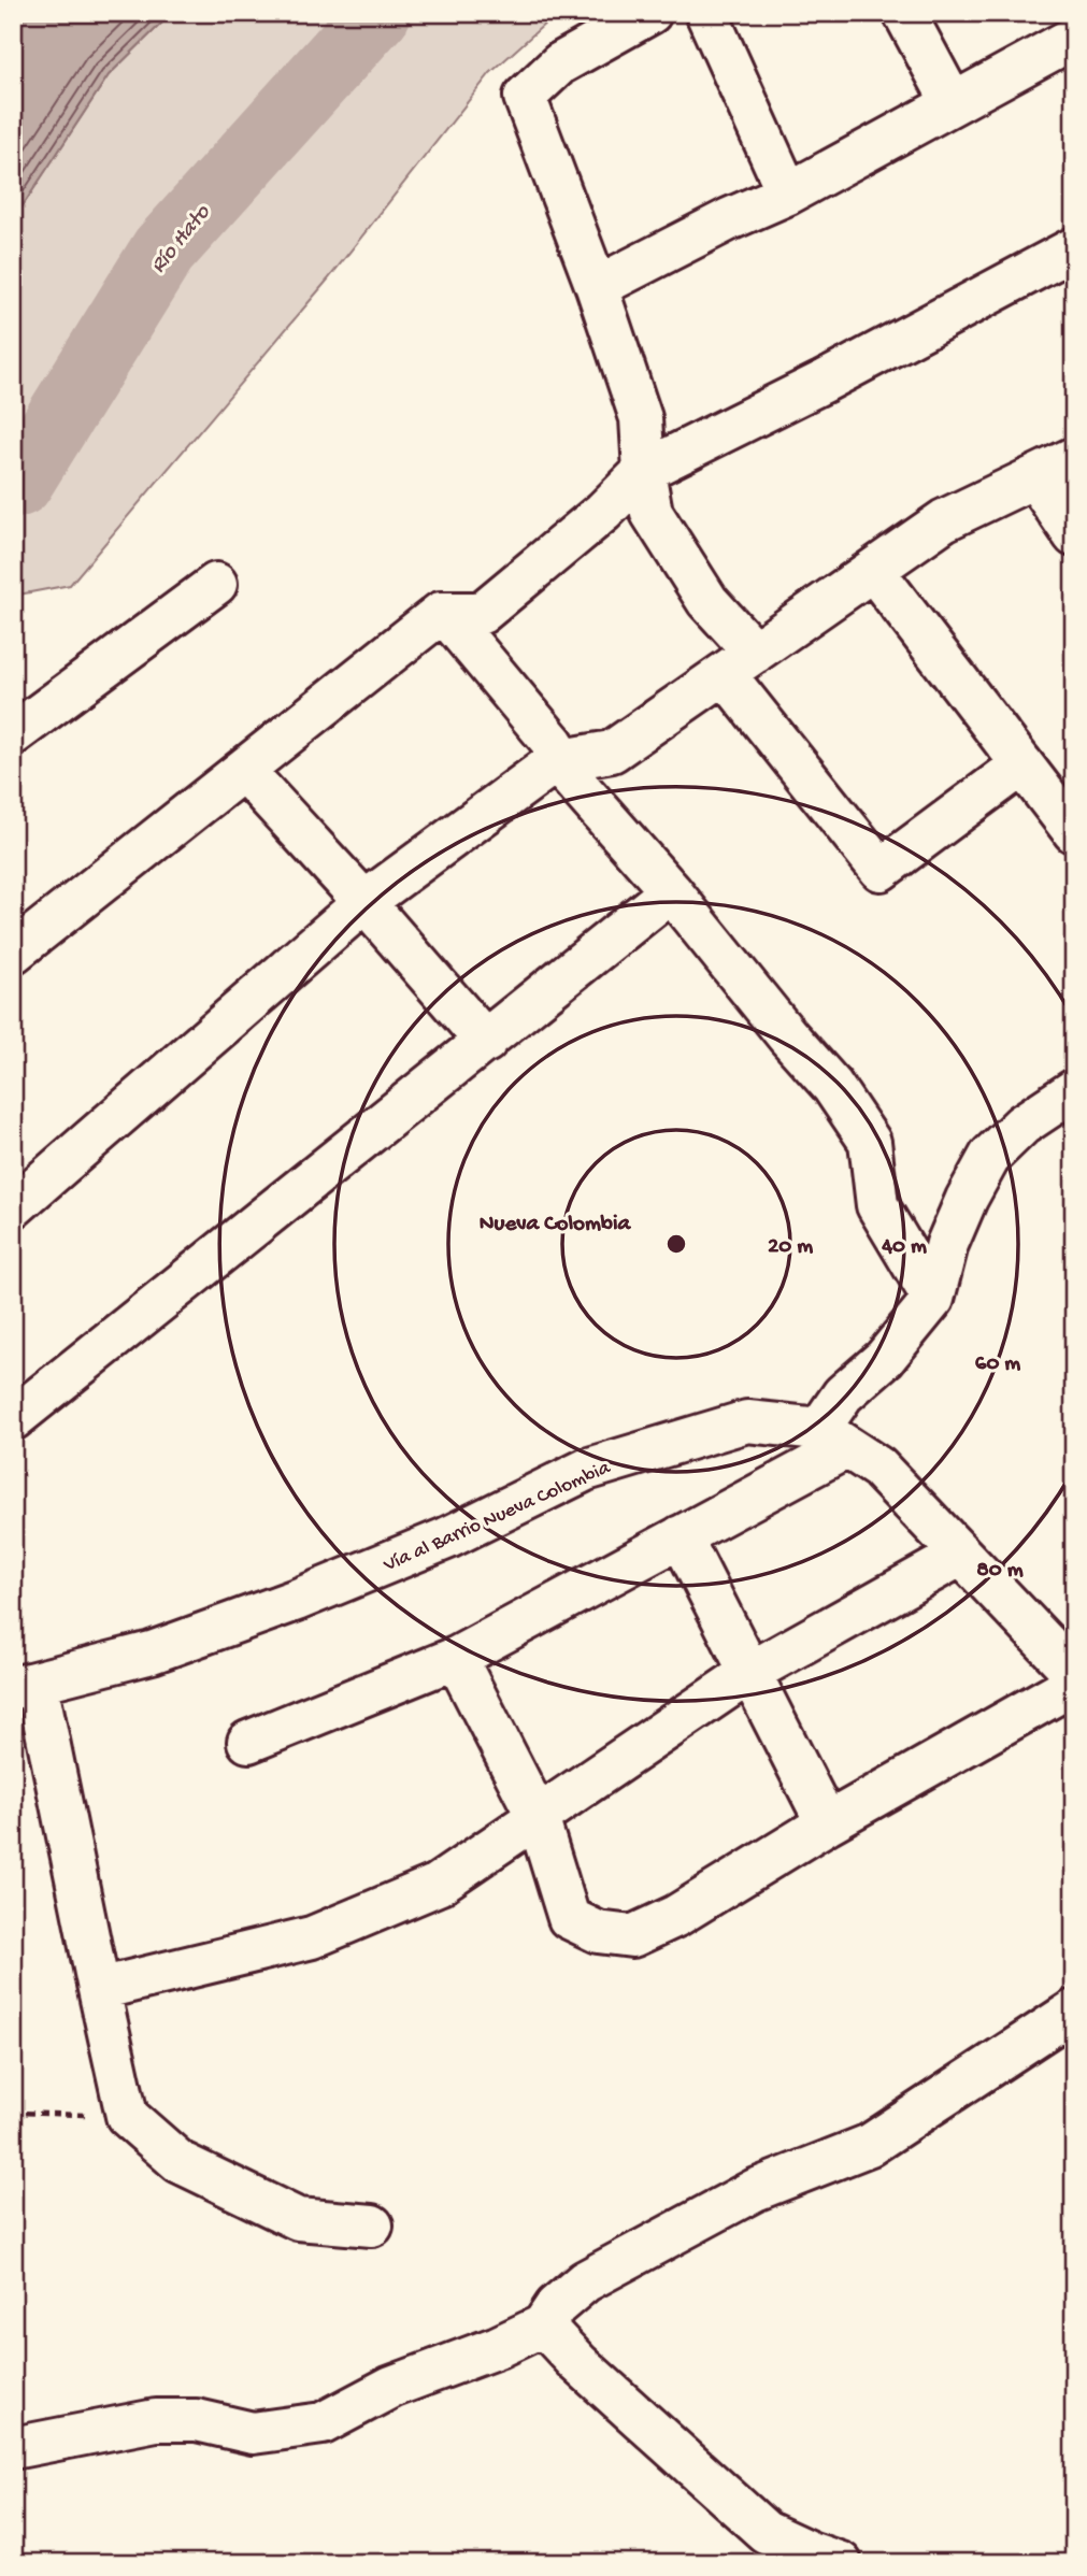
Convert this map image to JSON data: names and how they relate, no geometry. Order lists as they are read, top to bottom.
{
  "streets": {
    "street": ["Vía al Barrio Nueva Colombia"]
  },
  "districts": ["Nueva Colombia"],
  "water": ["Río Hato"],
  "rings": [
    "20 m",
    "40 m",
    "60 m",
    "80 m"
  ]
}
